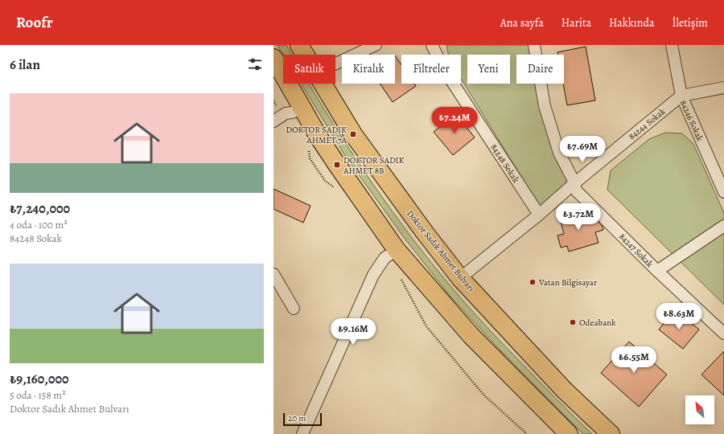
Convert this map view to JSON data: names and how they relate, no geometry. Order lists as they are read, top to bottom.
{
  "streets": {
    "main road": ["Doktor Sadık Ahmet Bulvarı"],
    "street": [
      "84246 Sokak",
      "84244 Sokak",
      "84248 Sokak",
      "84247 Sokak"
    ]
  },
  "crossings": [
    ["84246 Sokak", "84244 Sokak"],
    ["84244 Sokak", "84248 Sokak"],
    ["84244 Sokak", "84247 Sokak"],
    ["84244 Sokak", "Doktor Sadık Ahmet Bulvarı"]
  ],
  "places": {
    "transit": ["DOKTOR SADIK AHMET 7A", "DOKTOR SADIK AHMET 8B"],
    "other": ["Vatan Bilgisayar", "Odeabank"]
  },
  "scale_bar": "20 m",
  "north": "top left",
  "page": {
    "header": "Roofr",
    "nav": [
      "Ana sayfa",
      "Harita",
      "Hakkında",
      "İletişim"
    ],
    "heading": "6 ilan",
    "chip": [
      "Satılık",
      "Kiralık",
      "Filtreler",
      "Yeni",
      "Daire"
    ],
    "list": [
      {
        "name": "₺7,240,000",
        "note": "4 oda · 100 m² · 84248 Sokak"
      },
      {
        "name": "₺9,160,000",
        "note": "5 oda · 158 m² · Doktor Sadık Ahmet Bulvarı"
      }
    ],
    "price": [
      "₺7.24M",
      "₺7.69M",
      "₺3.72M",
      "₺8.63M",
      "₺9.16M",
      "₺6.55M"
    ],
    "scale": "20 m"
  }
}
